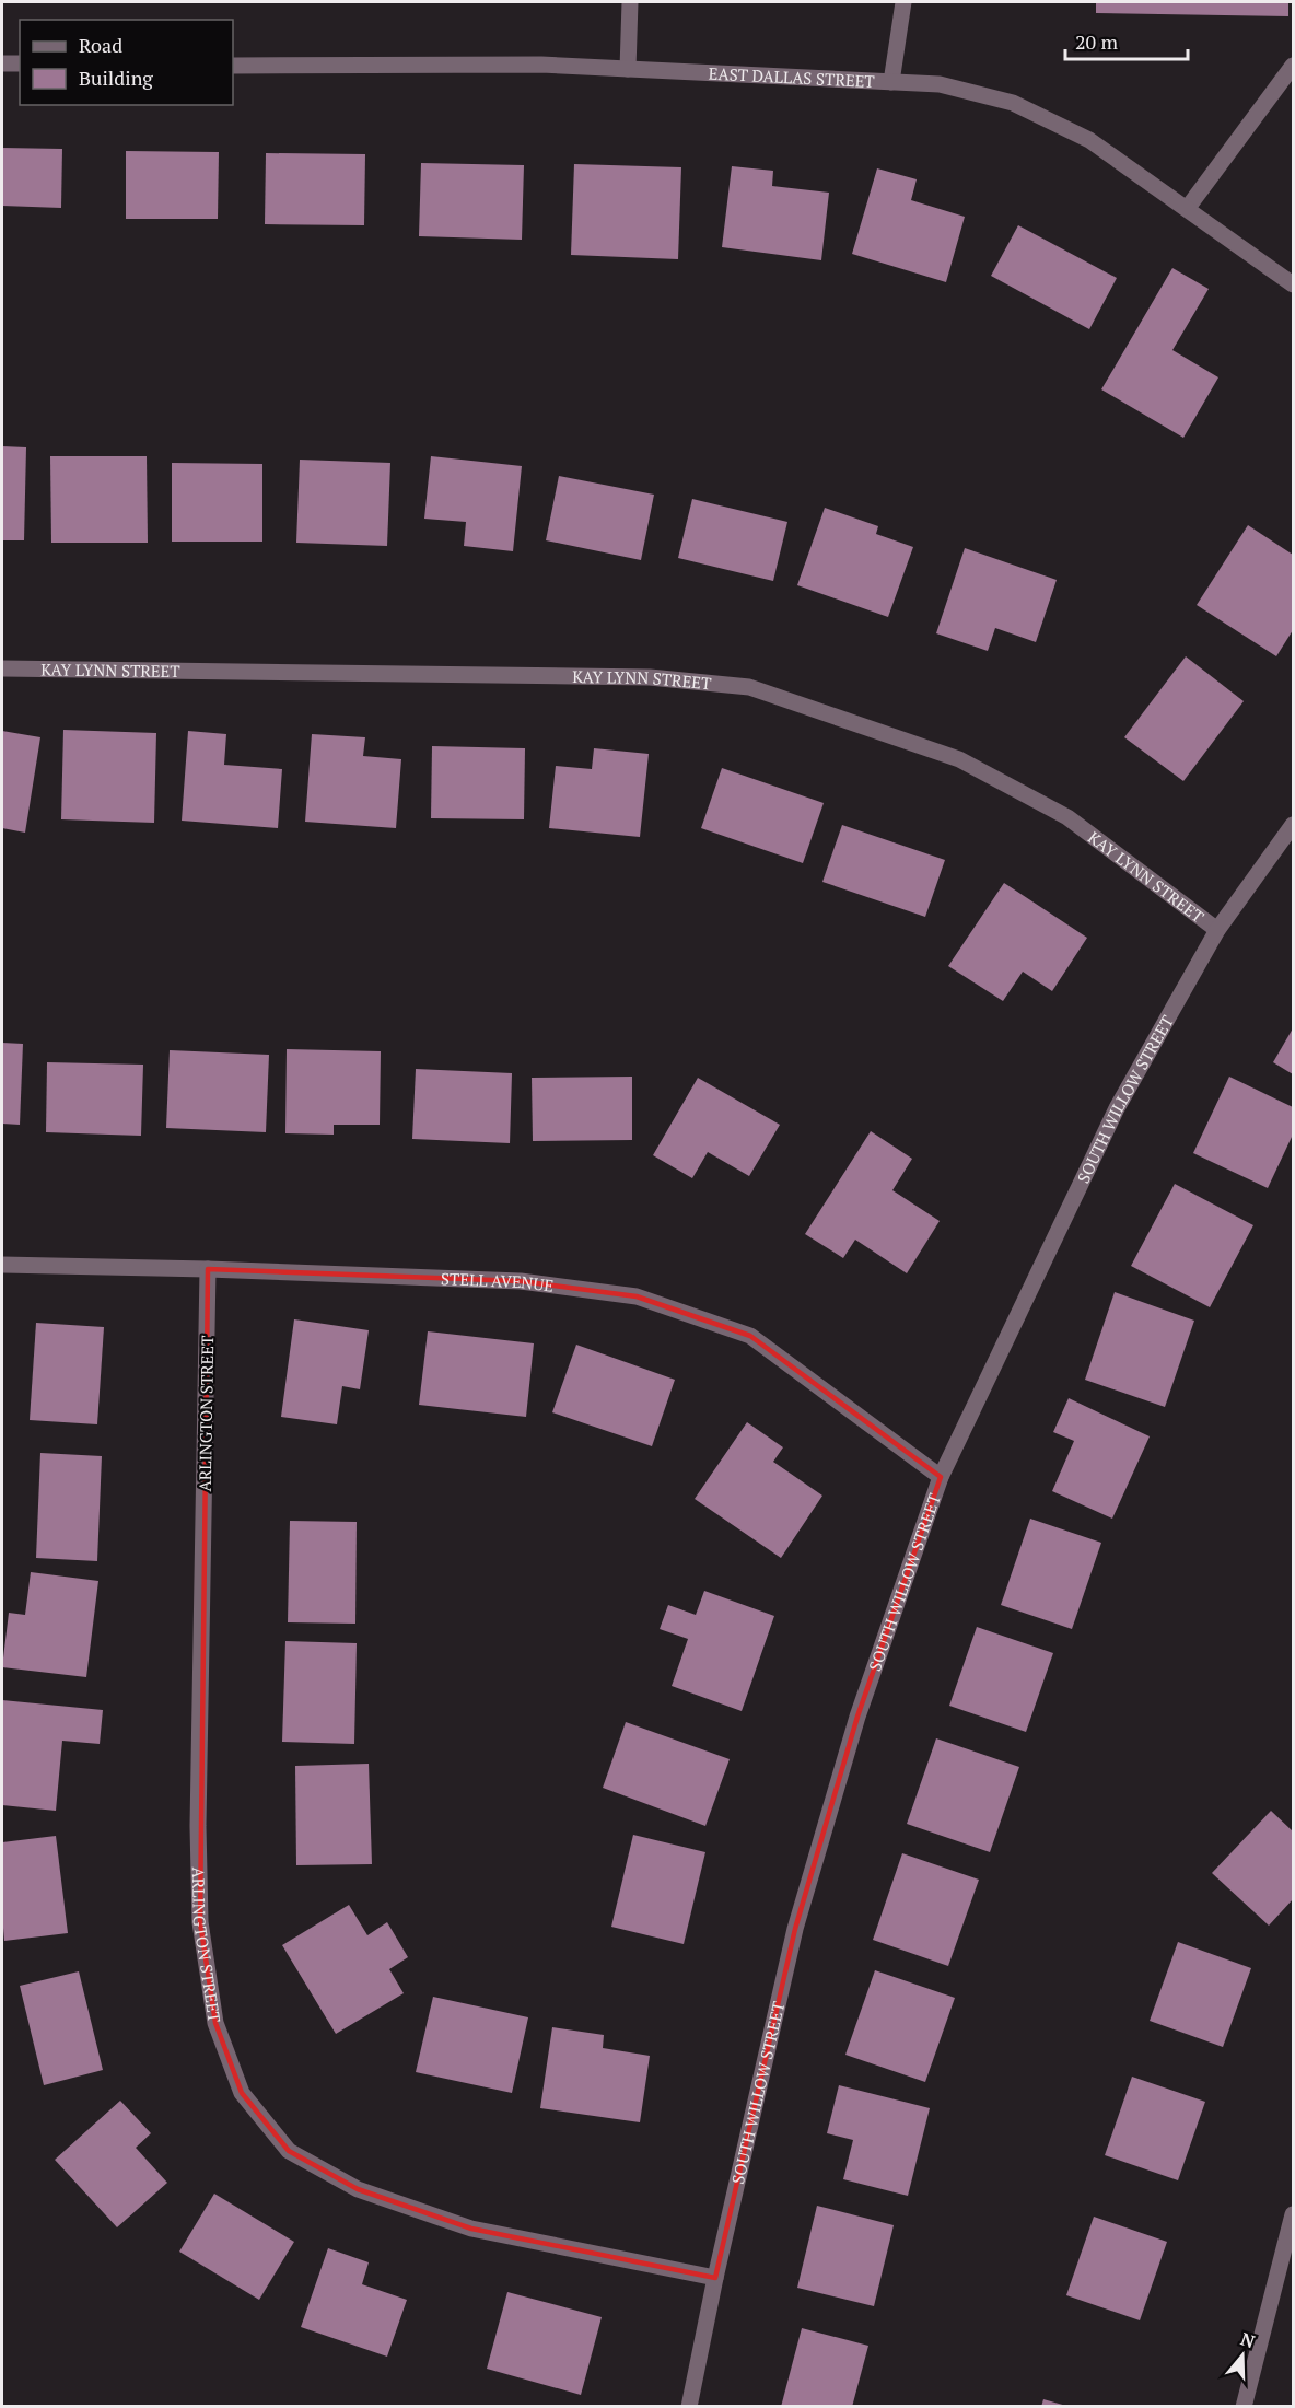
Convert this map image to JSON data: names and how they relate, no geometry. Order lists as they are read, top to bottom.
{
  "streets": {
    "street": [
      "EAST DALLAS STREET",
      "KAY LYNN STREET",
      "SOUTH WILLOW STREET",
      "STELL AVENUE",
      "ARLINGTON STREET"
    ]
  },
  "crossings": [
    ["KAY LYNN STREET", "SOUTH WILLOW STREET"],
    ["SOUTH WILLOW STREET", "STELL AVENUE"],
    ["SOUTH WILLOW STREET", "ARLINGTON STREET"],
    ["STELL AVENUE", "ARLINGTON STREET"]
  ],
  "legend": ["Road", "Building"],
  "scale_bar": "20 m",
  "north": "top"
}
